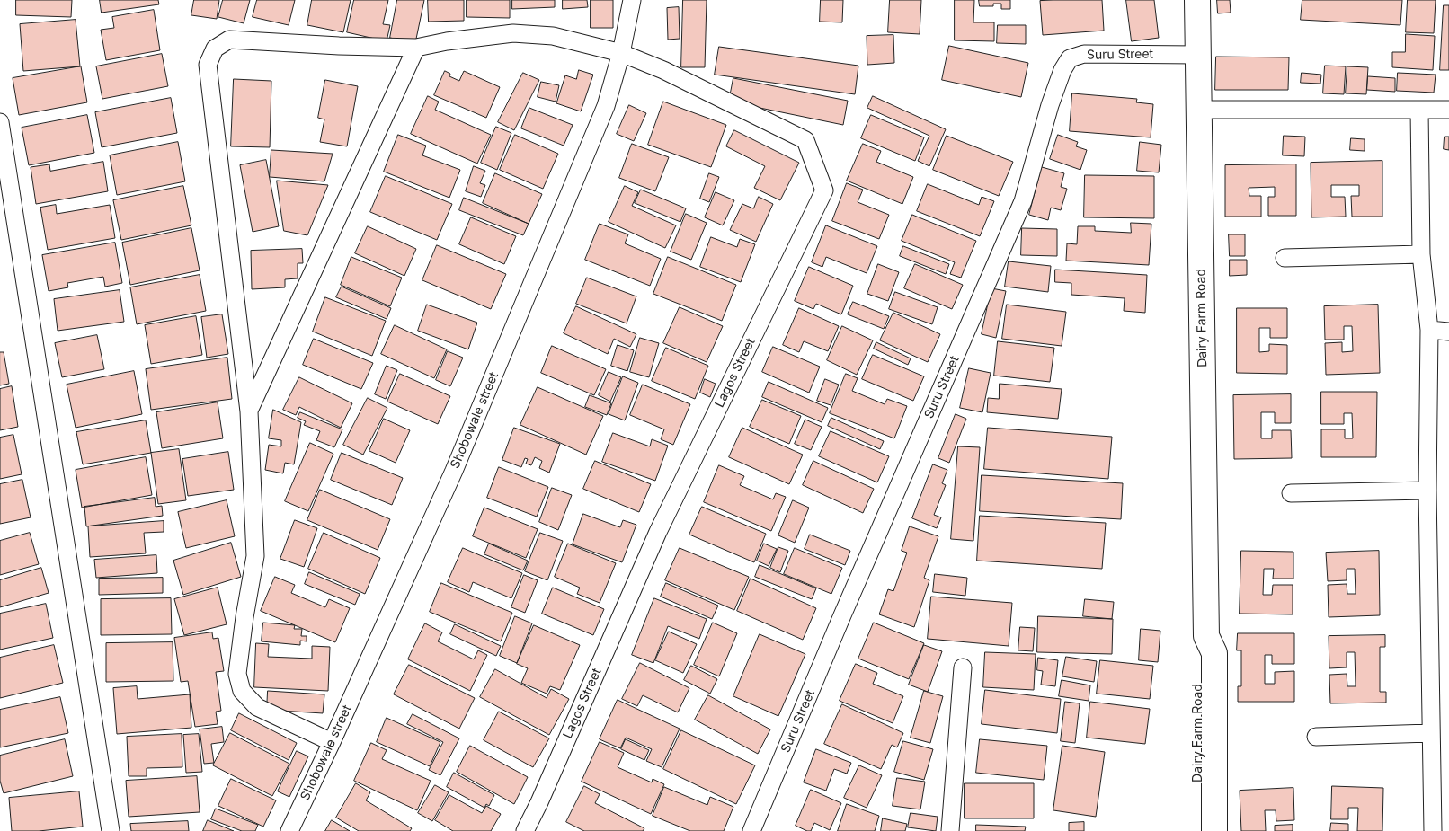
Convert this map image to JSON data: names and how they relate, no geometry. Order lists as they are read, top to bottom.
{
  "streets": {
    "main road": ["Dairy Farm Road"],
    "street": ["Suru Street", "Lagos Street", "Shobowale street"]
  },
  "crossings": [
    ["Suru Street", "Dairy Farm Road"],
    ["Lagos Street", "Shobowale street"]
  ]
}
